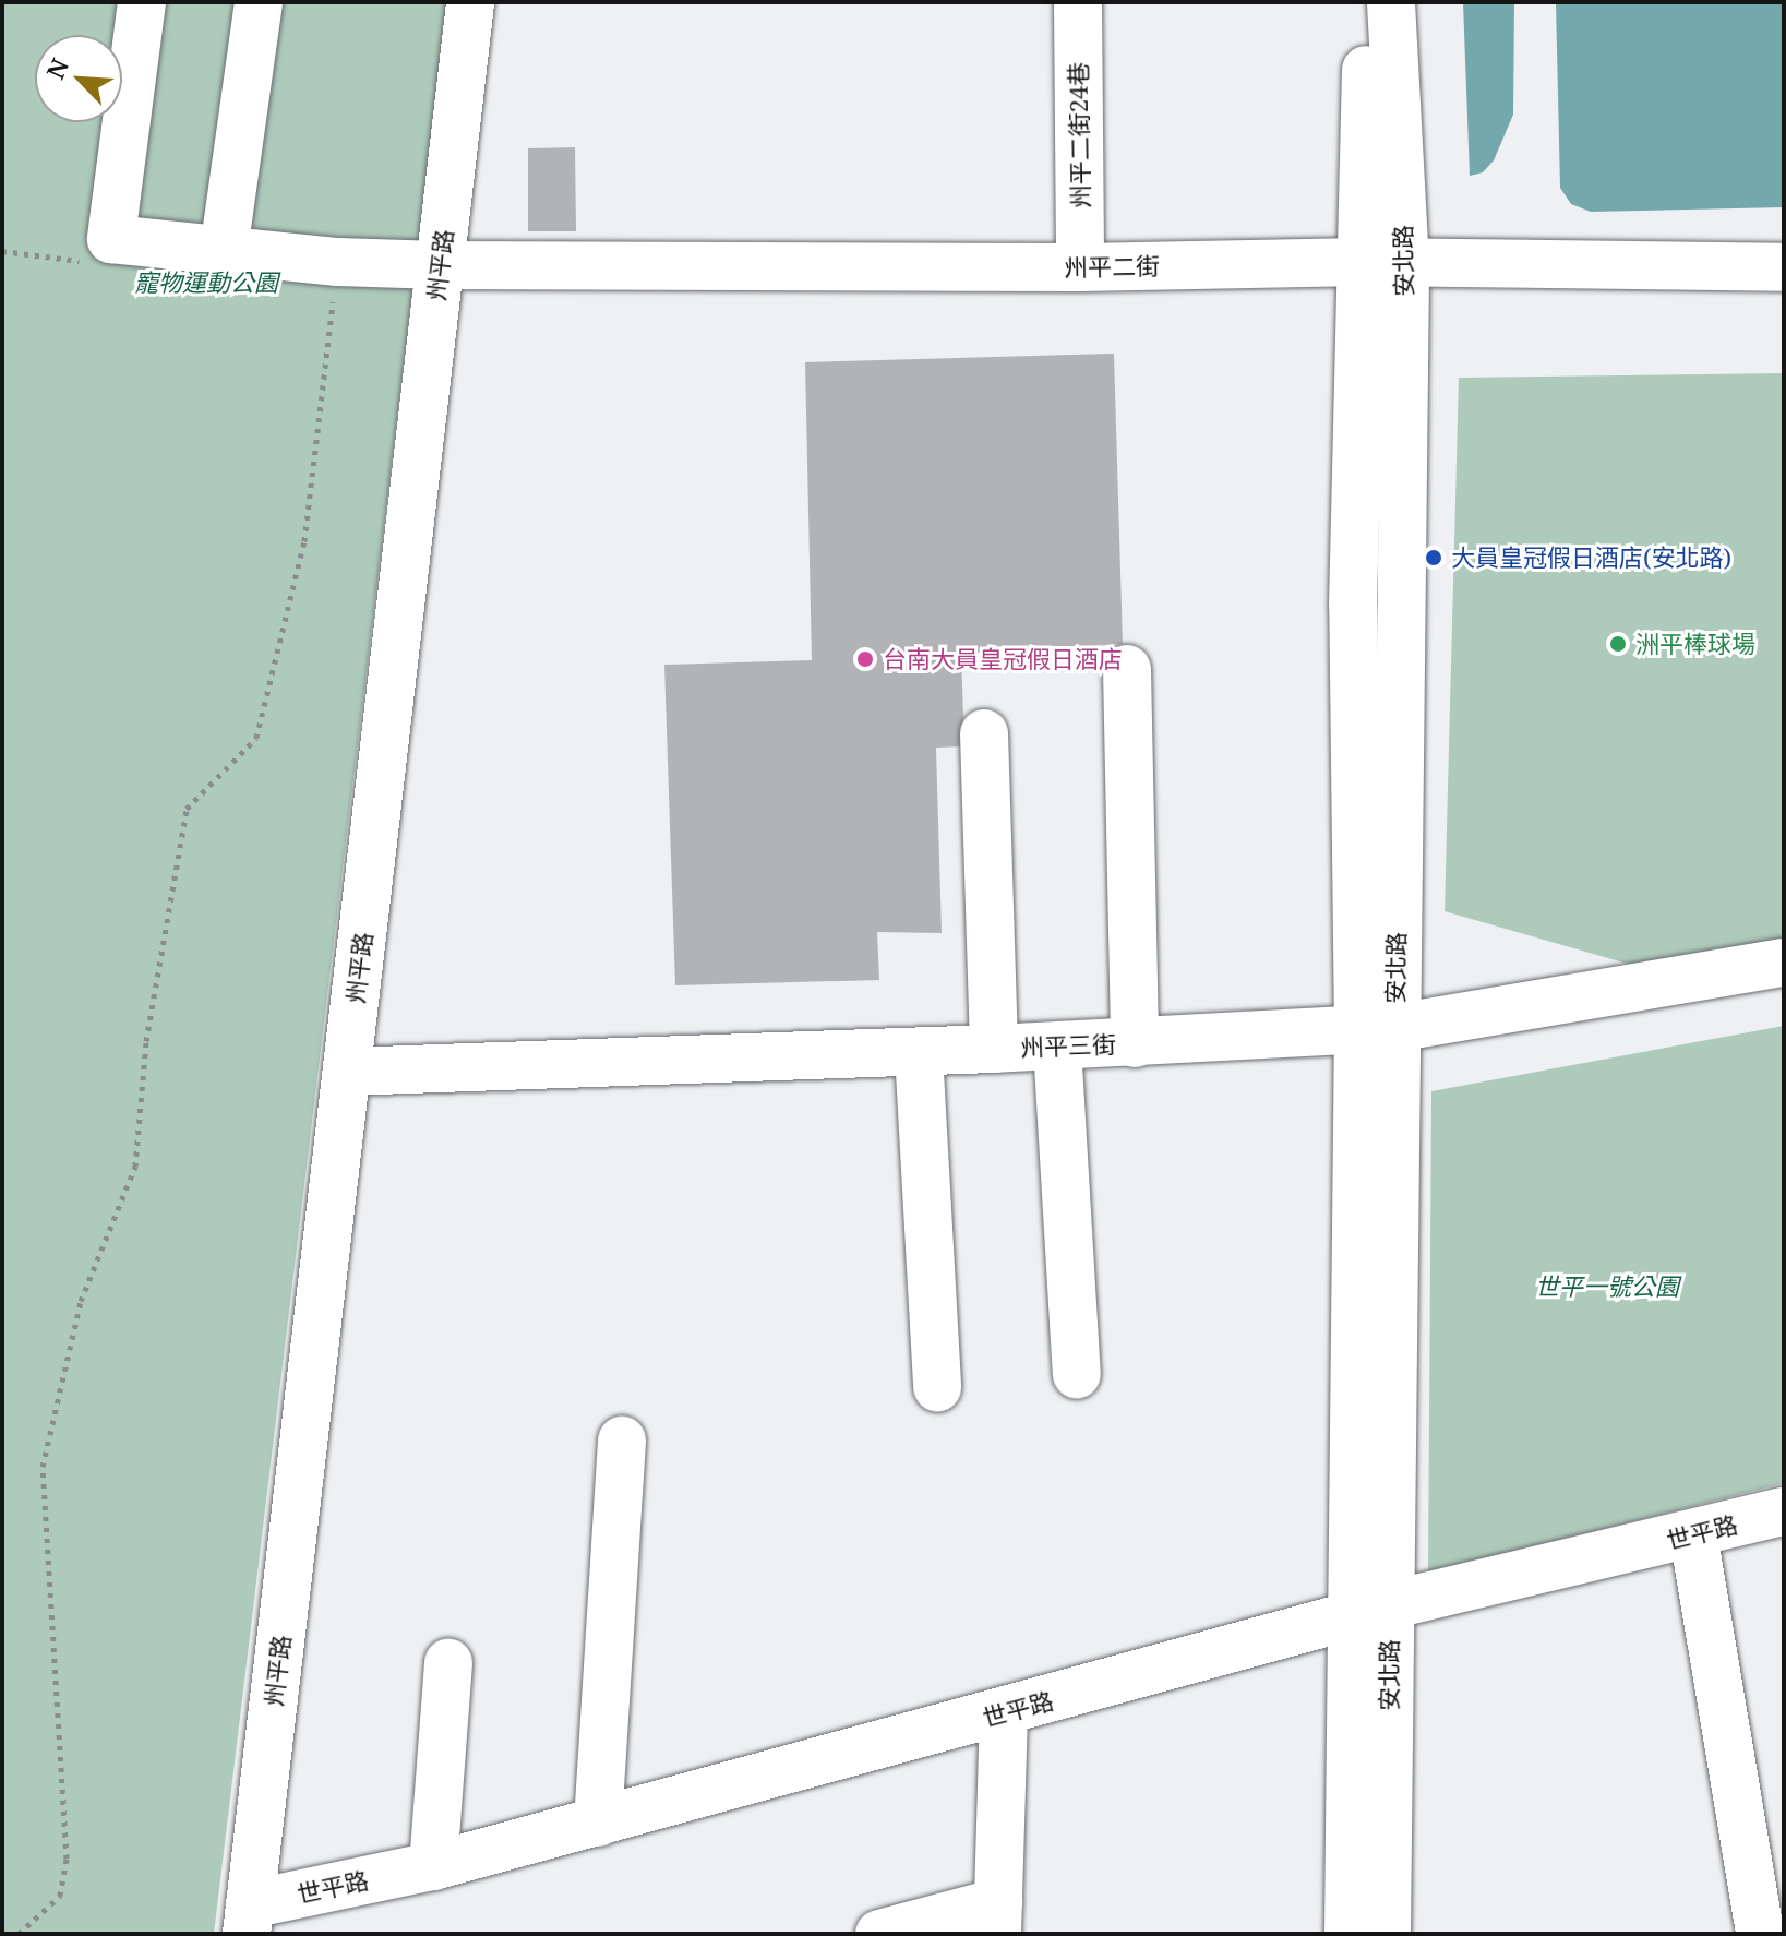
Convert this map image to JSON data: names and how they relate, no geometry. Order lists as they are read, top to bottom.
{
  "streets": {
    "street": [
      "州平二街24巷",
      "安北路",
      "州平路",
      "州平二街",
      "州平三街",
      "世平路"
    ]
  },
  "crossings": [
    ["州平二街24巷", "州平二街"],
    ["安北路", "州平二街"],
    ["安北路", "州平三街"],
    ["安北路", "世平路"],
    ["州平路", "州平二街"],
    ["州平路", "州平三街"],
    ["州平路", "世平路"]
  ],
  "parks": ["寵物運動公園", "世平一號公園"],
  "places": ["大員皇冠假日酒店(安北路)", "洲平棒球場", "台南大員皇冠假日酒店"],
  "north": "top left"
}
